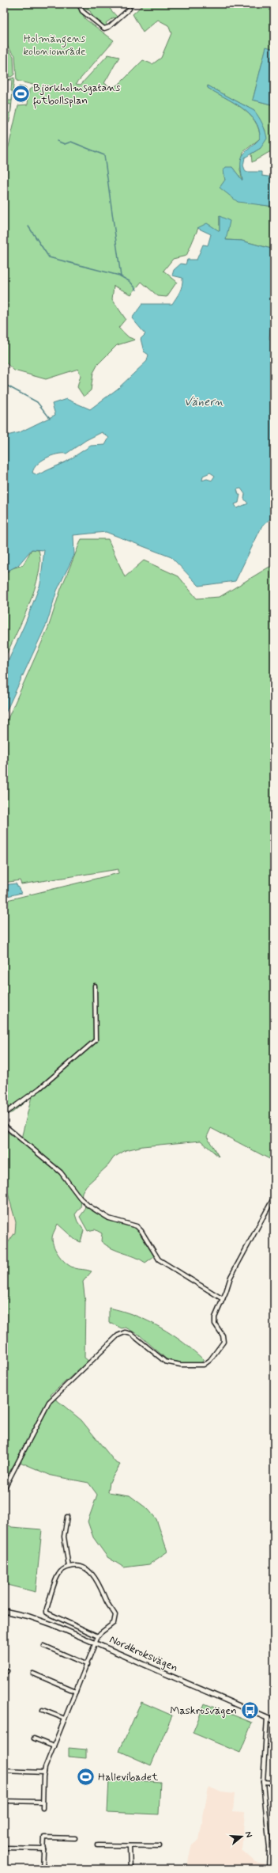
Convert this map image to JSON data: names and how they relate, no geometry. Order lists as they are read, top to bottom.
{
  "streets": {
    "street": ["Nordkroksvägen"]
  },
  "water": ["Vänern"],
  "parks": ["Holmängens koloniområde"],
  "places": {
    "sports": ["Björkholmsgatans fotbollsplan", "Hallevibadet"],
    "bus stop": ["Maskrosvägen"]
  },
  "north": "right"
}
